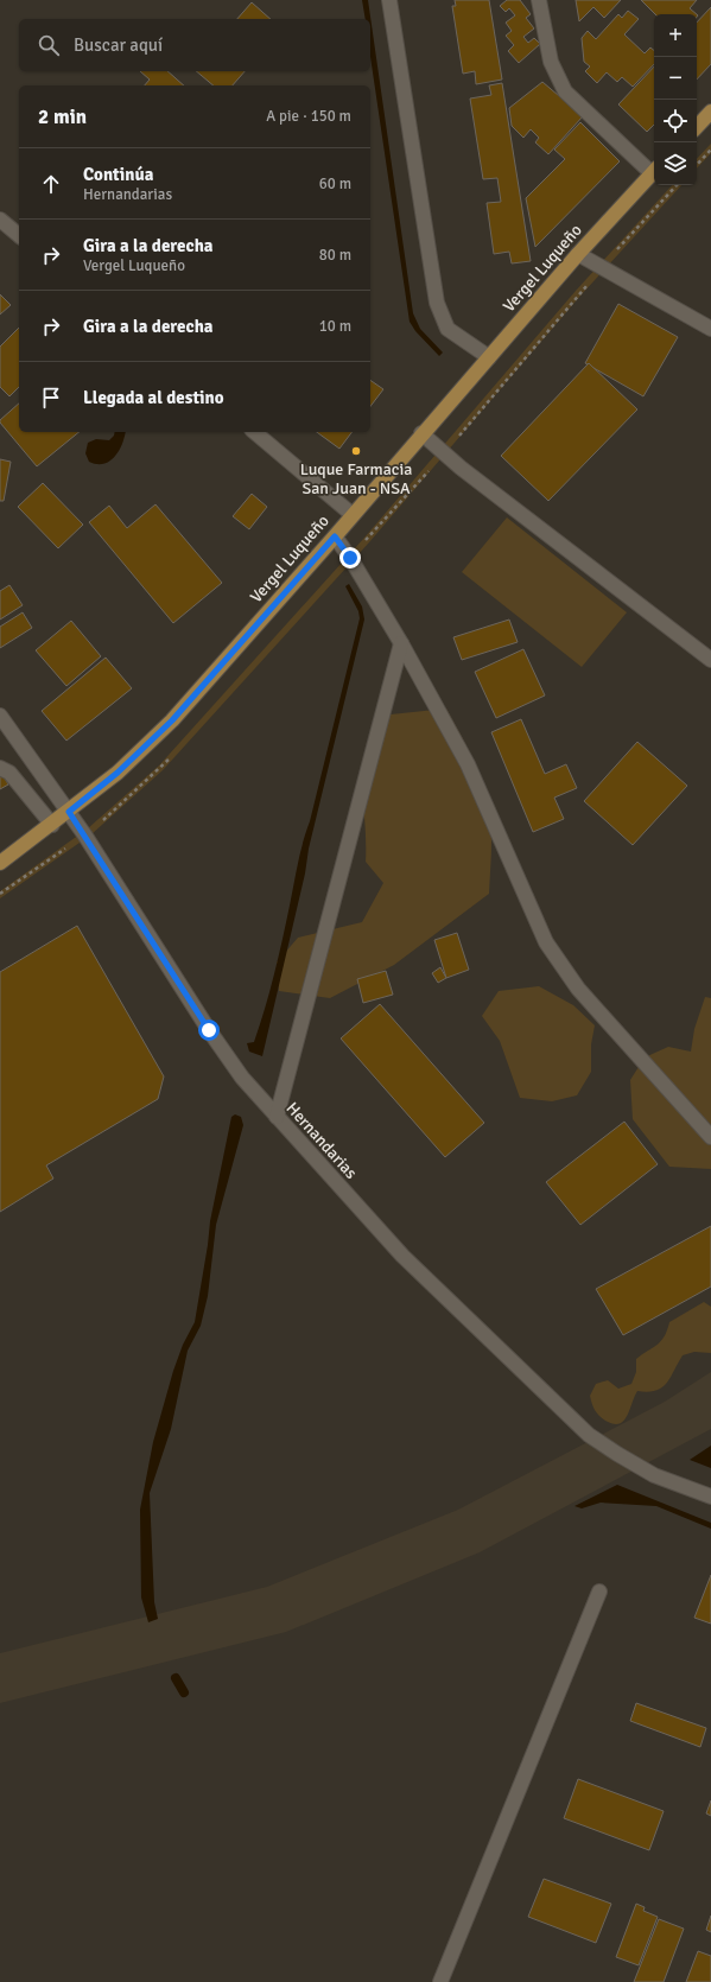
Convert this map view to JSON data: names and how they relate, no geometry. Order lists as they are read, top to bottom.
{
  "streets": {
    "main road": ["Vergel Luqueño"],
    "street": ["Hernandarias"]
  },
  "crossings": [
    ["Vergel Luqueño", "Hernandarias"]
  ],
  "places": ["Luque Farmacia San Juan - NSA"],
  "page": {
    "map_buttons": ["+", "−"],
    "search": "Buscar aquí",
    "heading": ["2 min", "A pie · 150 m"],
    "list": [
      ["Continúa", "Hernandarias", "60 m"],
      ["Gira a la derecha", "Vergel Luqueño", "80 m"],
      ["Gira a la derecha", "10 m"],
      "Llegada al destino"
    ]
  }
}
